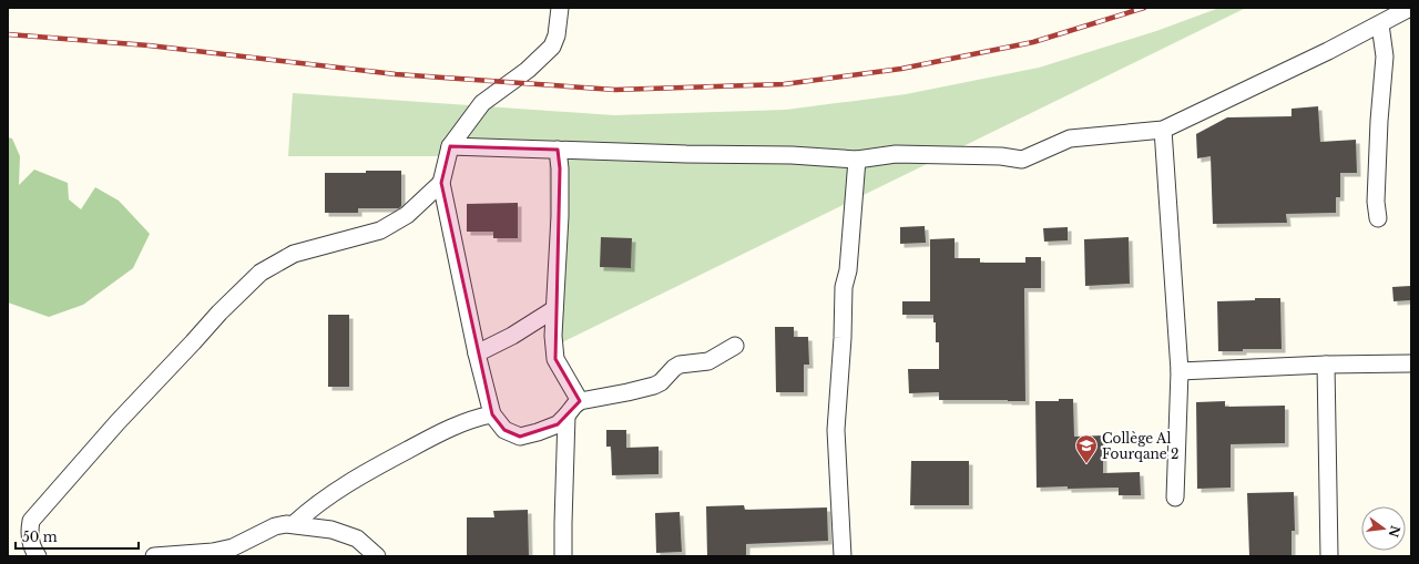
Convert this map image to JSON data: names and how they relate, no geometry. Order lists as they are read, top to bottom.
{
  "places": {
    "school or university": ["Collège Al Fourqane 2"]
  },
  "scale_bar": "50 m",
  "north": "right"
}
